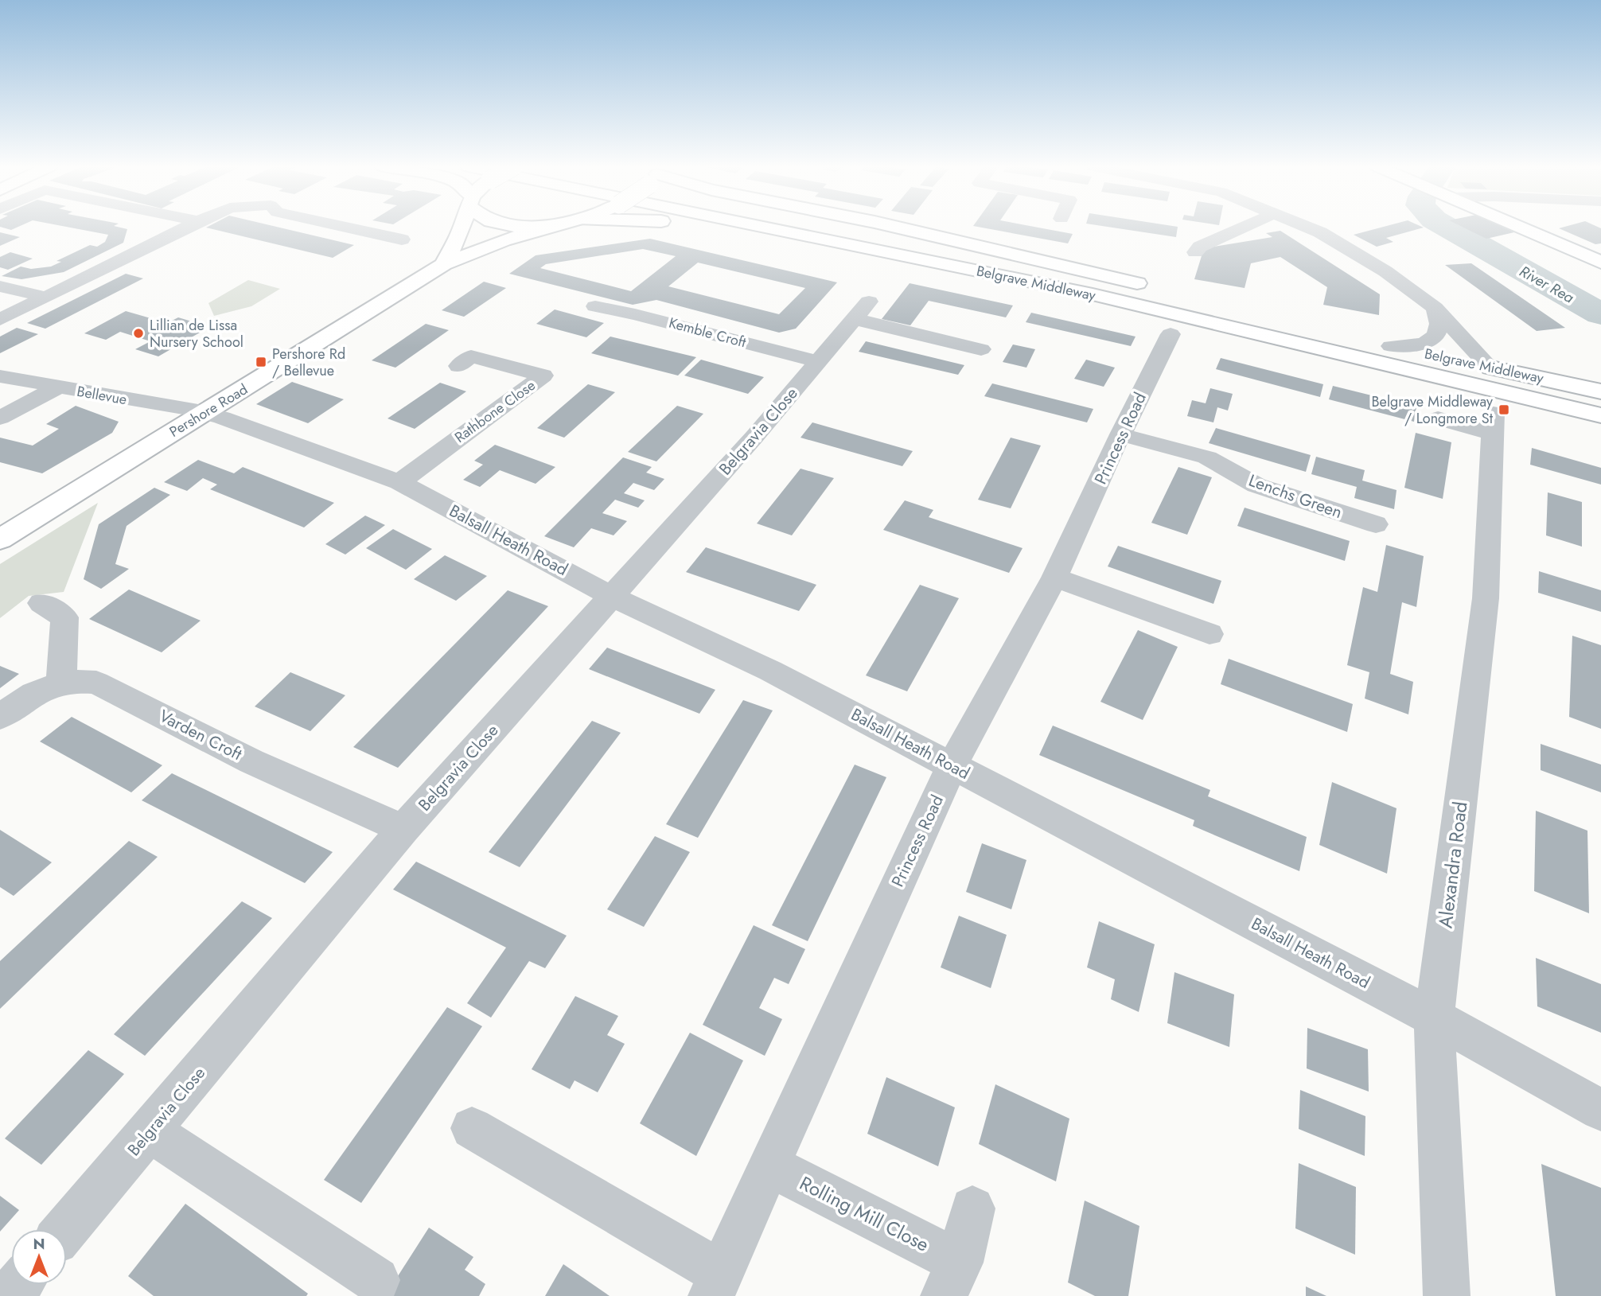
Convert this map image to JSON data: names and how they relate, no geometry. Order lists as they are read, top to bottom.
{
  "streets": {
    "main road": ["Belgrave Middleway", "Pershore Road"],
    "street": [
      "Kemble Croft",
      "Bellevue",
      "Rathbone Close",
      "Belgravia Close",
      "Princess Road",
      "Lenchs Green",
      "Balsall Heath Road",
      "Varden Croft",
      "Alexandra Road",
      "Rolling Mill Close"
    ]
  },
  "crossings": [
    ["Kemble Croft", "Belgravia Close"],
    ["Bellevue", "Pershore Road"],
    ["Bellevue", "Balsall Heath Road"],
    ["Pershore Road", "Balsall Heath Road"],
    ["Rathbone Close", "Balsall Heath Road"],
    ["Belgravia Close", "Balsall Heath Road"],
    ["Belgravia Close", "Varden Croft"],
    ["Princess Road", "Lenchs Green"],
    ["Princess Road", "Balsall Heath Road"],
    ["Princess Road", "Rolling Mill Close"],
    ["Balsall Heath Road", "Alexandra Road"]
  ],
  "water": ["River Rea"],
  "places": {
    "other": ["Lillian de Lissa Nursery School"],
    "transit": ["Pershore Rd / Bellevue", "Belgrave Middleway / Longmore St"]
  },
  "north": "top"
}
